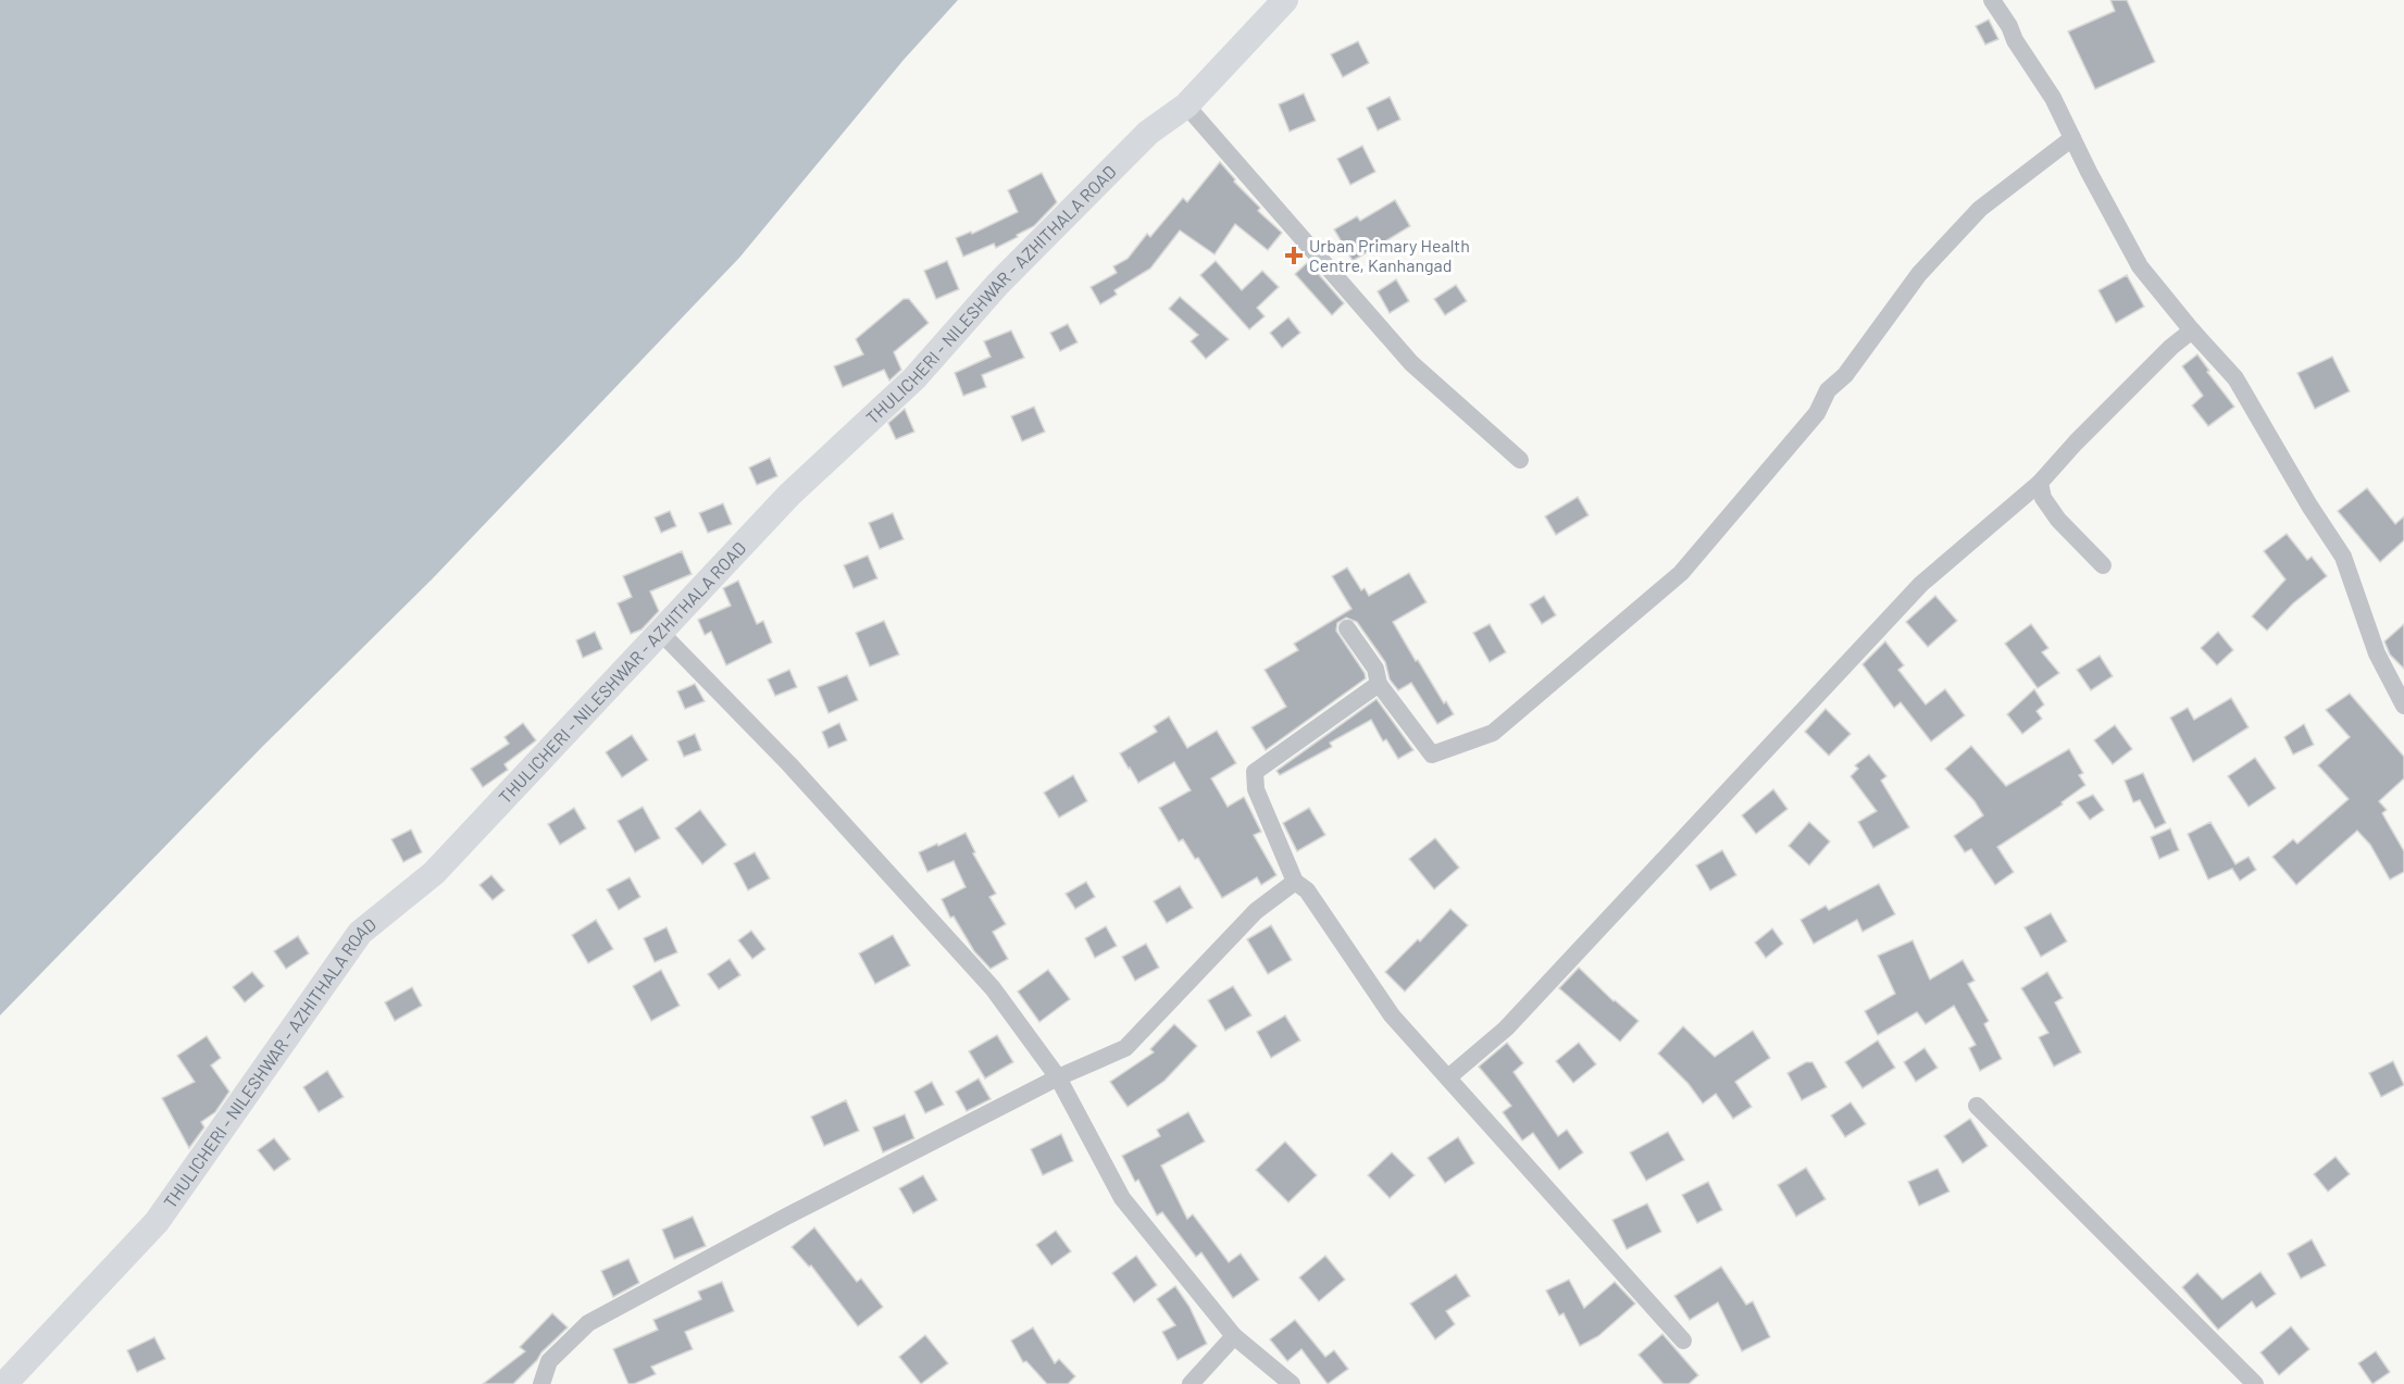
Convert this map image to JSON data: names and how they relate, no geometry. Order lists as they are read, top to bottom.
{
  "streets": {
    "main road": ["THULICHERI - NILESHWAR - AZHITHALA ROAD"]
  },
  "places": {
    "health": ["Urban Primary Health Centre, Kanhangad"]
  }
}
